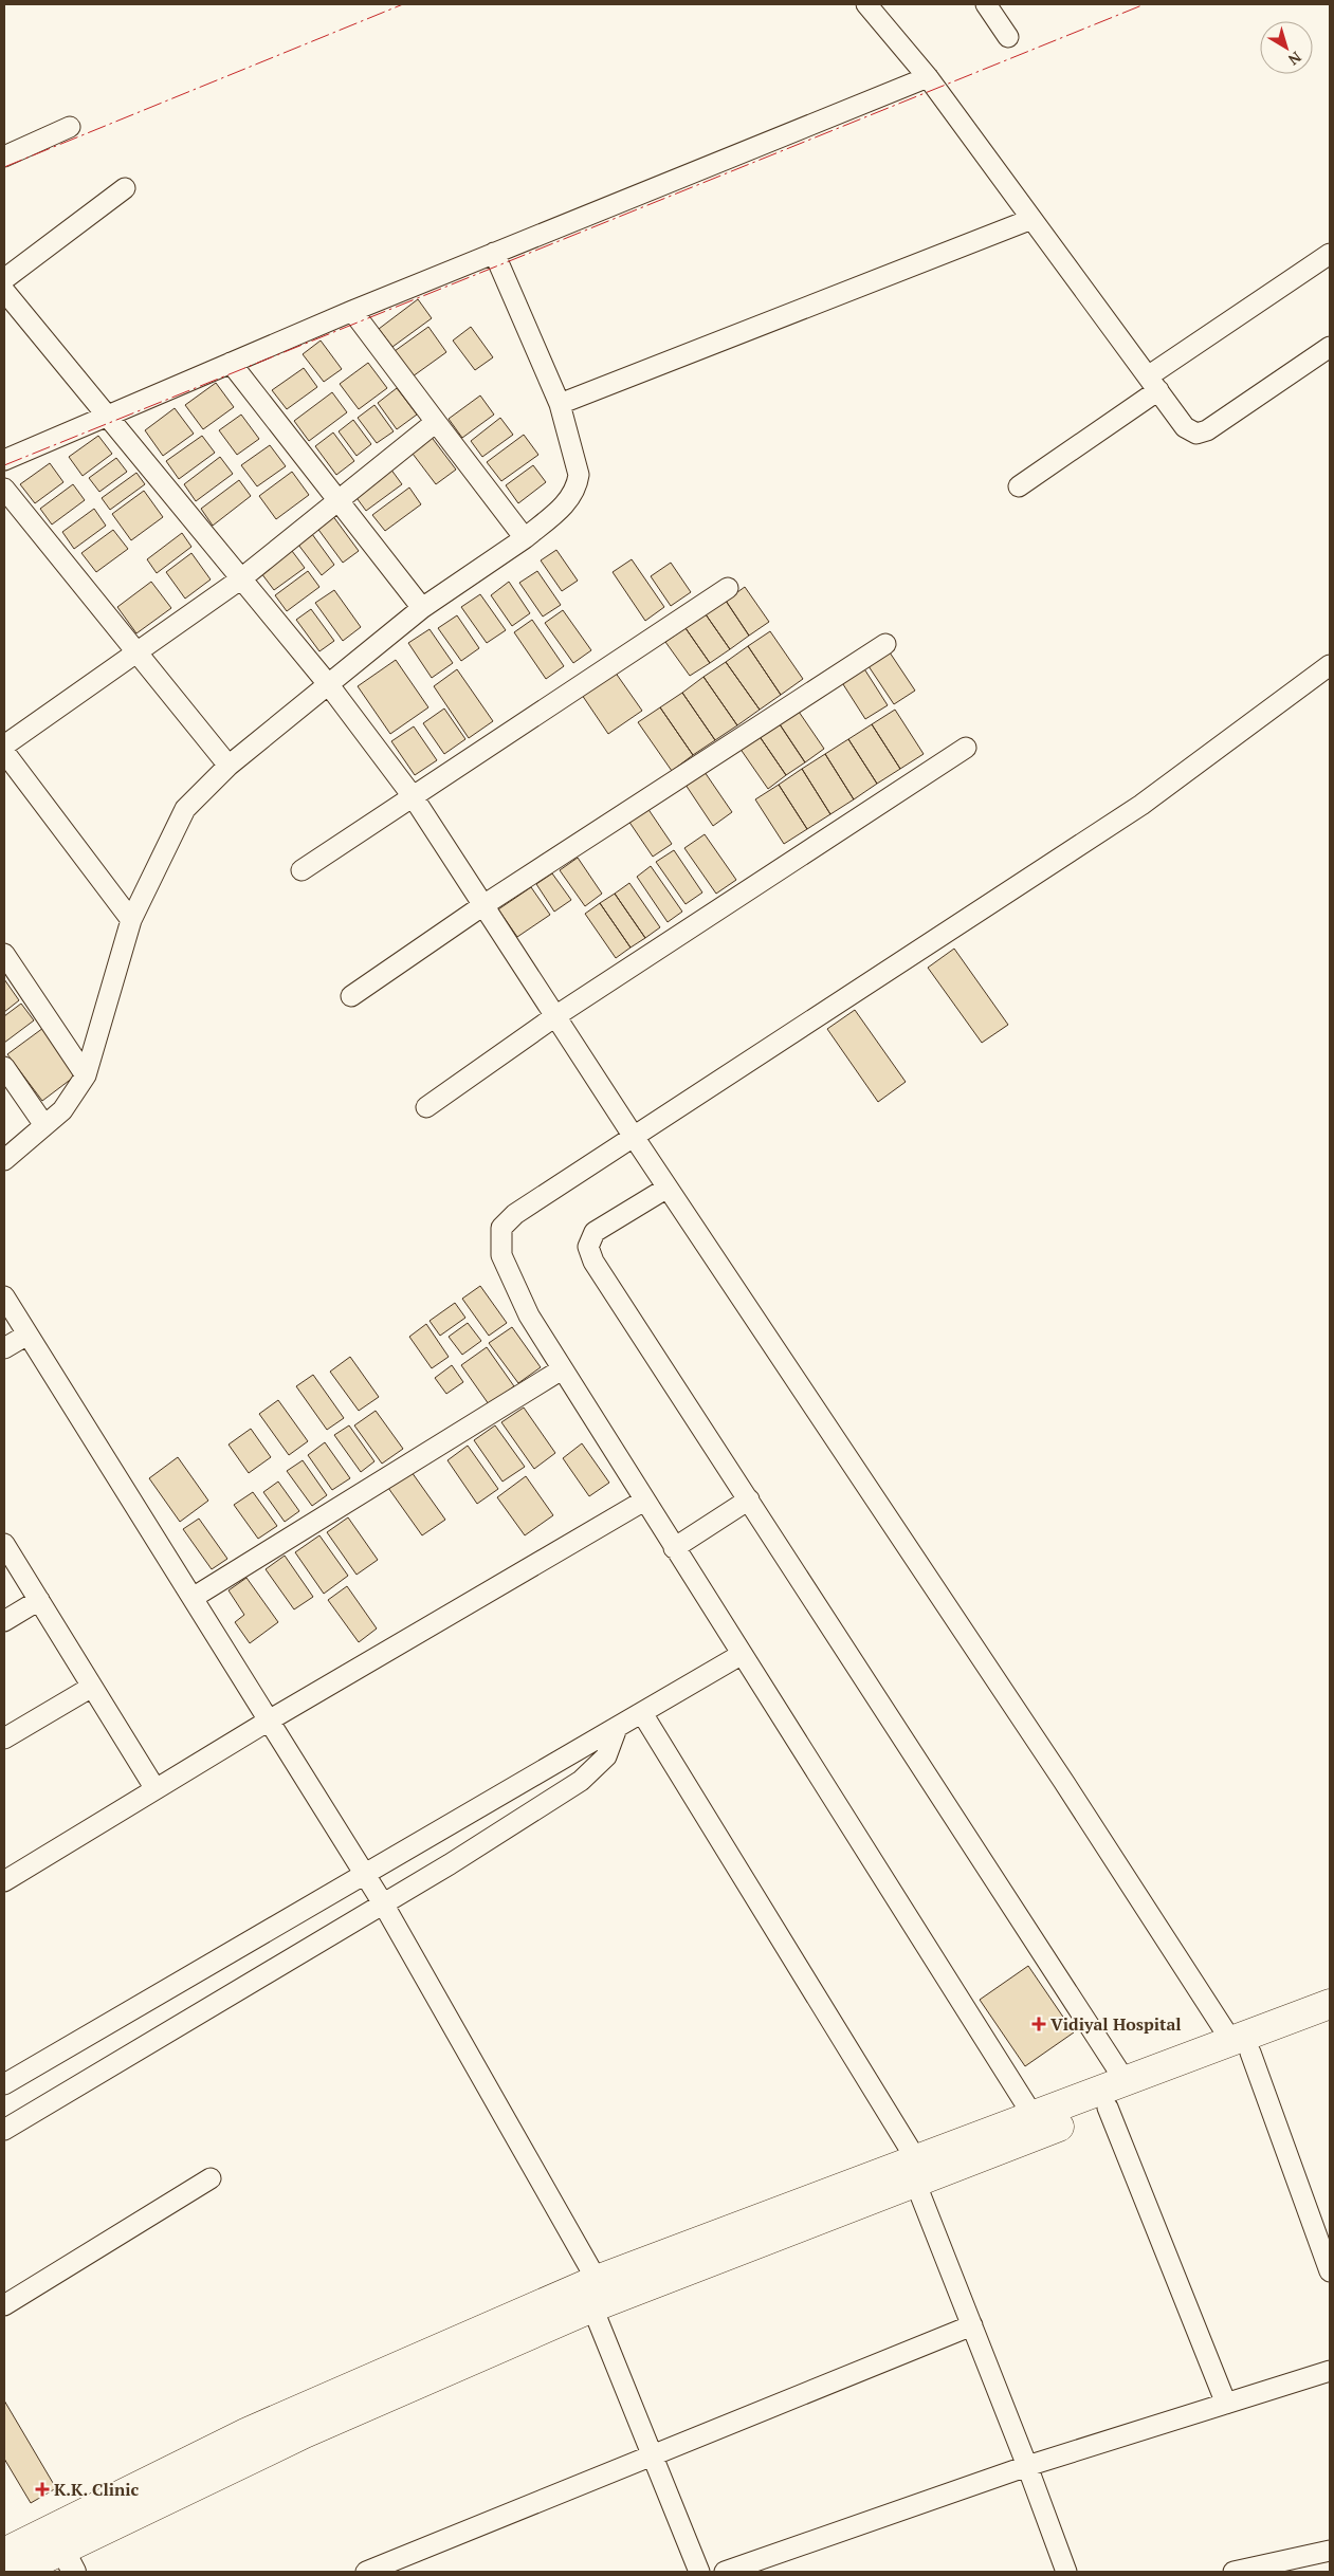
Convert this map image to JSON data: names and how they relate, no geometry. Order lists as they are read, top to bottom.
{
  "places": {
    "health": ["Vidiyal Hospital", "K.K. Clinic"]
  },
  "north": "bottom right"
}
